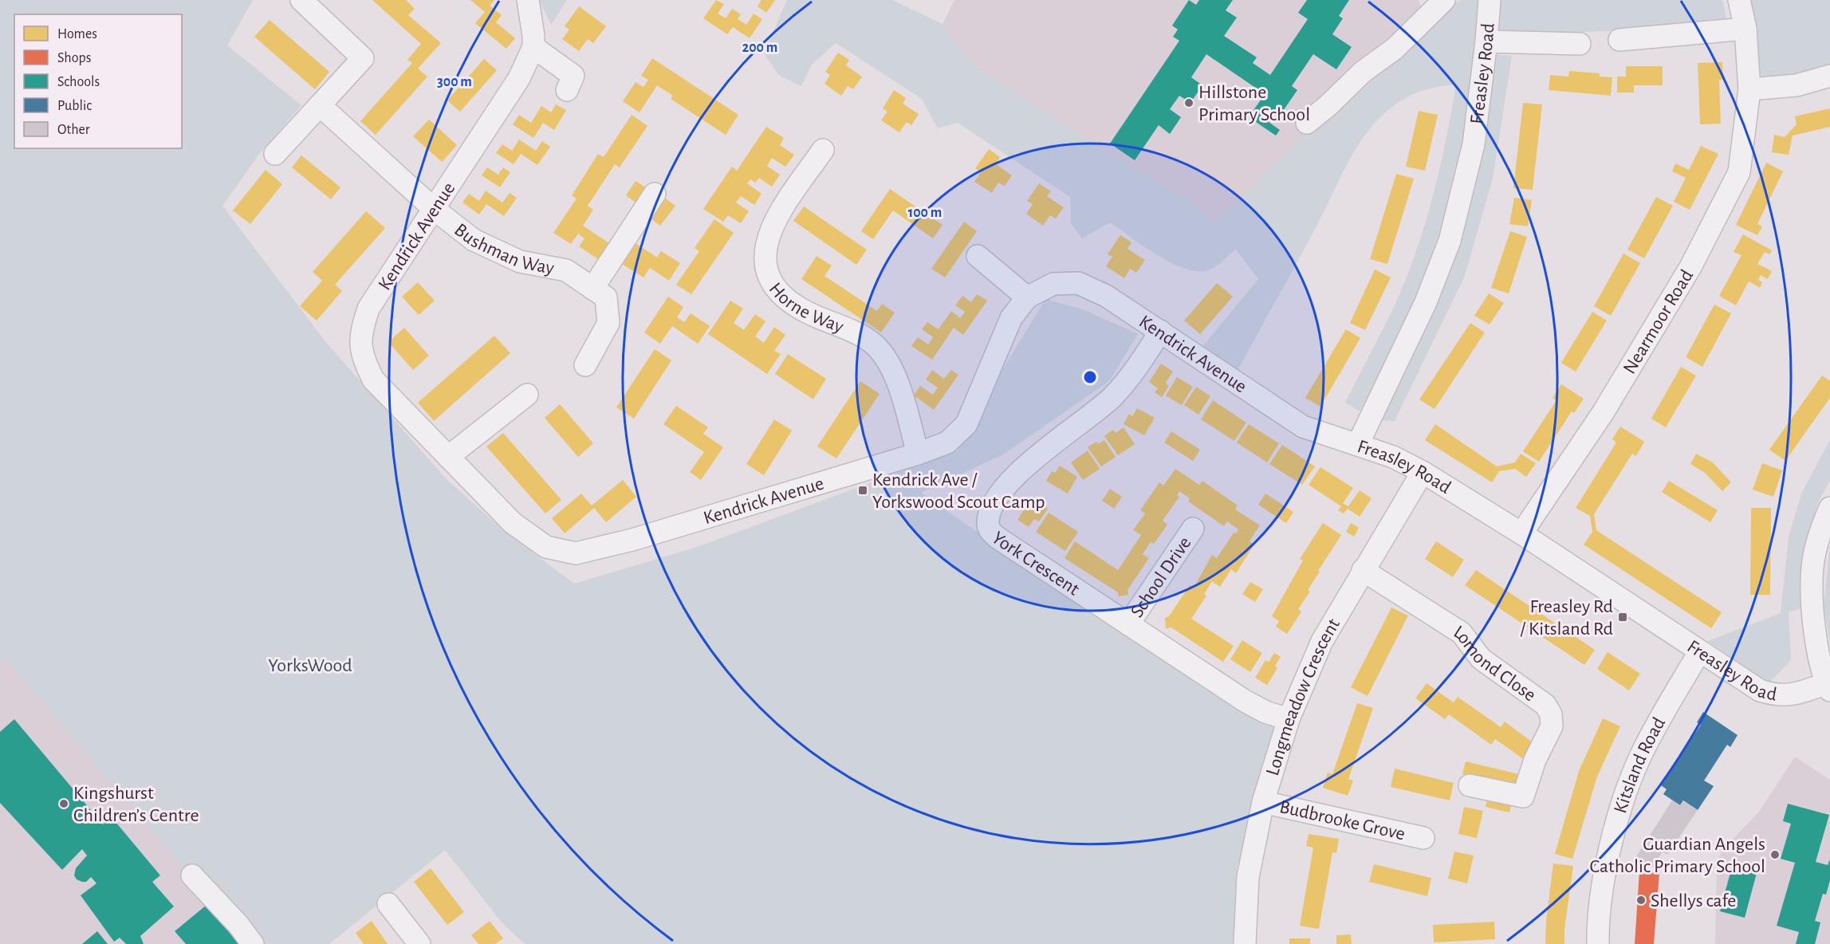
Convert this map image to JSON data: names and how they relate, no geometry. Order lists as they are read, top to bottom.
{
  "streets": {
    "street": [
      "Freasley Road",
      "Kendrick Avenue",
      "Bushman Way",
      "Horne Way",
      "Nearmoor Road",
      "York Crescent",
      "School Drive",
      "Lomond Close",
      "Longmeadow Crescent",
      "Kitsland Road",
      "Budbrooke Grove"
    ]
  },
  "crossings": [
    ["Freasley Road", "Kendrick Avenue"],
    ["Freasley Road", "Nearmoor Road"],
    ["Freasley Road", "Longmeadow Crescent"],
    ["Freasley Road", "Kitsland Road"],
    ["Kendrick Avenue", "Bushman Way"],
    ["Kendrick Avenue", "Horne Way"],
    ["Kendrick Avenue", "York Crescent"],
    ["York Crescent", "School Drive"],
    ["York Crescent", "Longmeadow Crescent"],
    ["Lomond Close", "Longmeadow Crescent"],
    ["Longmeadow Crescent", "Budbrooke Grove"]
  ],
  "parks": ["YorksWood"],
  "places": {
    "other": [
      "Hillstone Primary School",
      "Kingshurst Children’s Centre",
      "Guardian Angels Catholic Primary School",
      "Shellys cafe"
    ],
    "transit": ["Kendrick Ave / Yorkswood Scout Camp", "Freasley Rd / Kitsland Rd"]
  },
  "legend": [
    "Homes",
    "Shops",
    "Schools",
    "Public",
    "Other"
  ],
  "rings": ["200 m", "300 m", "100 m"]
}
